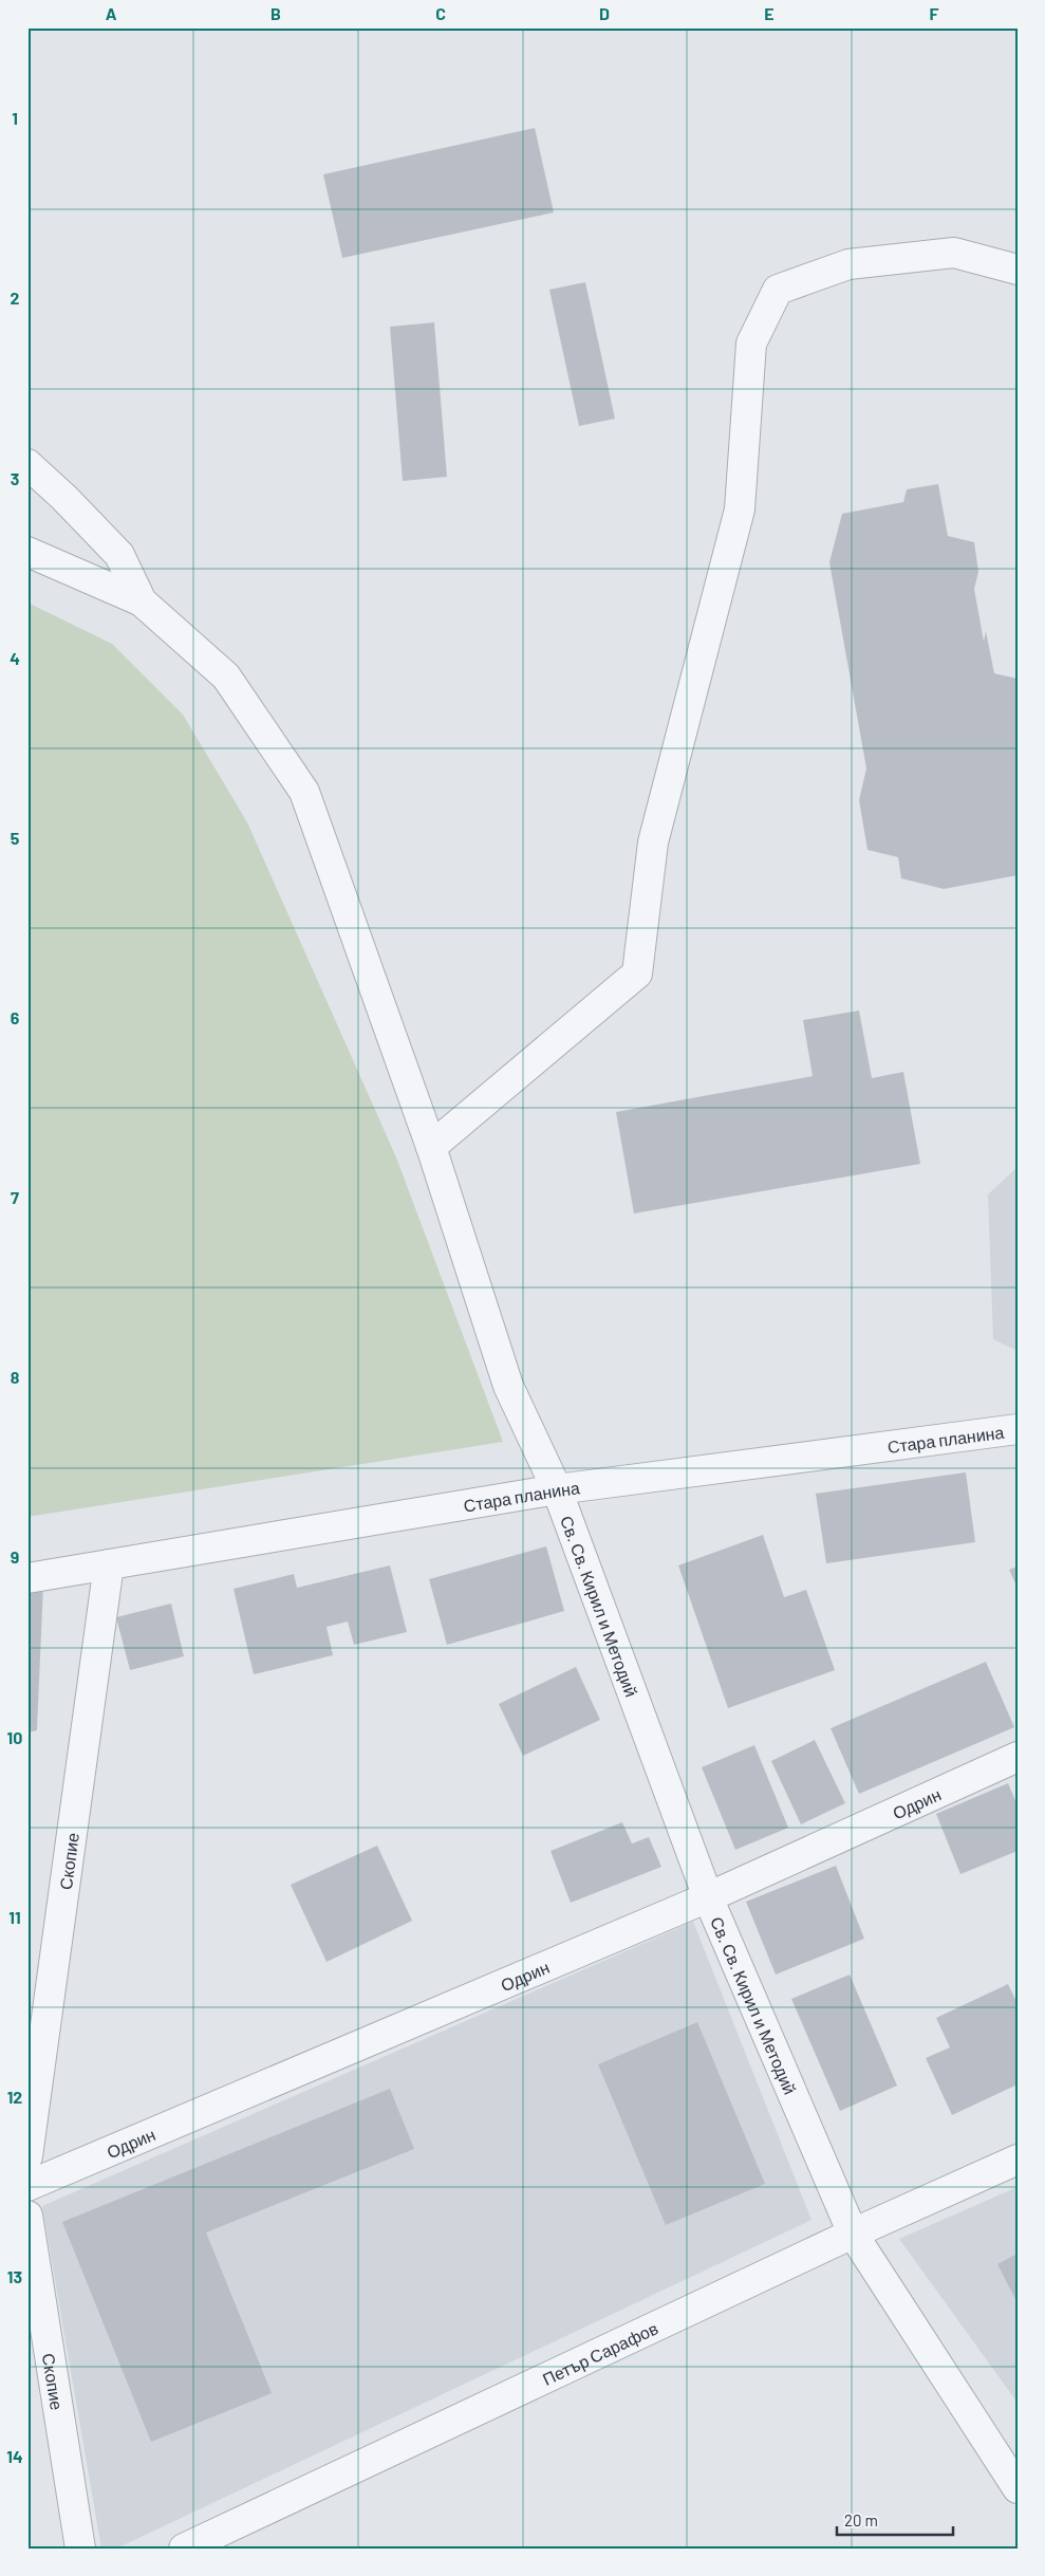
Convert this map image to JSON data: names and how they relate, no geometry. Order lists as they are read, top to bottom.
{
  "streets": {
    "street": [
      "Стара планина",
      "Св. Св. Кирил и Методий",
      "Одрин",
      "Скопие",
      "Петър Сарафов"
    ]
  },
  "crossings": [
    ["Стара планина", "Св. Св. Кирил и Методий"],
    ["Стара планина", "Скопие"],
    ["Св. Св. Кирил и Методий", "Одрин"],
    ["Св. Св. Кирил и Методий", "Петър Сарафов"]
  ],
  "scale_bar": "20 m",
  "grid": {
    "columns": [
      "A",
      "B",
      "C",
      "D",
      "E",
      "F"
    ],
    "rows": [
      "1",
      "2",
      "3",
      "4",
      "5",
      "6",
      "7",
      "8",
      "9",
      "10",
      "11",
      "12",
      "13",
      "14"
    ]
  }
}
